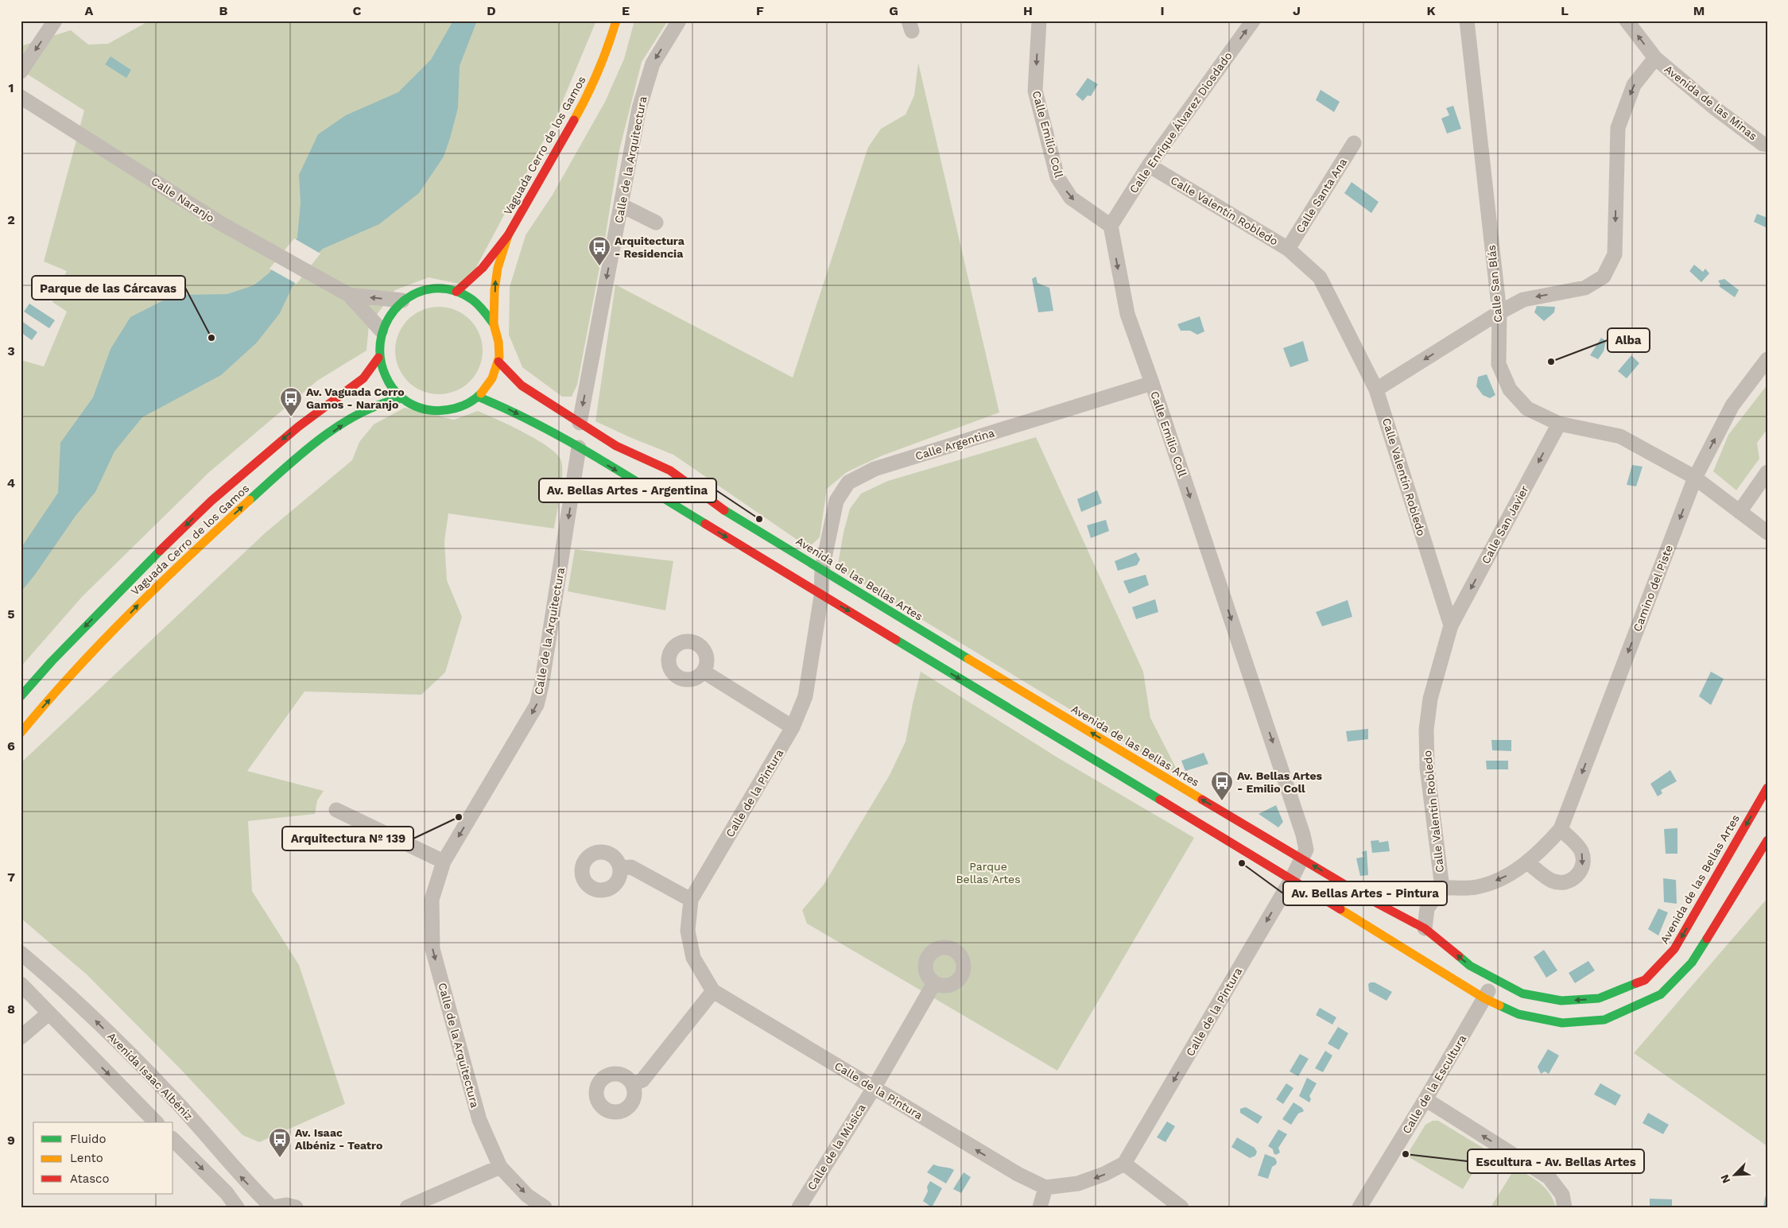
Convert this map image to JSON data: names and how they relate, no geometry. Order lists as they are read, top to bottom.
{
  "streets": {
    "street": [
      "Avenida de las Minas",
      "Calle Enrique Álvarez Diosdado",
      "Calle Emilio Coll",
      "Vaguada Cerro de los Gamos",
      "Calle de la Arquitectura",
      "Calle Santa Ana",
      "Calle Naranjo",
      "Calle Valentín Robledo",
      "Calle San Blás",
      "Calle Argentina",
      "Calle San Javier",
      "Avenida de las Bellas Artes",
      "Camino del Piste",
      "Calle de la Pintura",
      "Avenida Isaac Albéniz",
      "Calle de la Escultura",
      "Calle de la Música"
    ]
  },
  "crossings": [
    ["Calle Enrique Álvarez Diosdado", "Calle Emilio Coll"],
    ["Calle Enrique Álvarez Diosdado", "Calle Valentín Robledo"],
    ["Calle Emilio Coll", "Calle Argentina"],
    ["Calle Emilio Coll", "Avenida de las Bellas Artes"],
    ["Calle Emilio Coll", "Calle de la Pintura"],
    ["Vaguada Cerro de los Gamos", "Calle Naranjo"],
    ["Vaguada Cerro de los Gamos", "Avenida de las Bellas Artes"],
    ["Calle de la Arquitectura", "Avenida de las Bellas Artes"],
    ["Calle Santa Ana", "Calle Valentín Robledo"],
    ["Calle Naranjo", "Avenida de las Bellas Artes"],
    ["Calle Valentín Robledo", "Calle San Javier"],
    ["Calle Valentín Robledo", "Camino del Piste"],
    ["Calle San Blás", "Calle San Javier"],
    ["Calle San Blás", "Camino del Piste"],
    ["Calle Argentina", "Avenida de las Bellas Artes"],
    ["Calle Argentina", "Calle de la Pintura"],
    ["Avenida de las Bellas Artes", "Camino del Piste"],
    ["Avenida de las Bellas Artes", "Calle de la Pintura"],
    ["Avenida de las Bellas Artes", "Calle de la Escultura"],
    ["Calle de la Pintura", "Calle de la Música"]
  ],
  "one_way": [
    "Calle Enrique Álvarez Diosdado",
    "Calle Emilio Coll",
    "Calle de la Arquitectura",
    "Calle San Javier"
  ],
  "parks": ["Parque Bellas Artes"],
  "places": {
    "bus stop": [
      "Arquitectura - Residencia",
      "Av. Vaguada Cerro Gamos - Naranjo",
      "Av. Bellas Artes - Emilio Coll",
      "Av. Isaac Albéniz - Teatro"
    ],
    "other": [
      "Parque de las Cárcavas",
      "Alba",
      "Av. Bellas Artes - Argentina",
      "Arquitectura Nº 139",
      "Av. Bellas Artes - Pintura",
      "Escultura - Av. Bellas Artes"
    ]
  },
  "legend": ["Fluido", "Lento", "Atasco"],
  "north": "bottom left",
  "grid": {
    "columns": [
      "A",
      "B",
      "C",
      "D",
      "E",
      "F",
      "G",
      "H",
      "I",
      "J",
      "K",
      "L",
      "M"
    ],
    "rows": [
      "1",
      "2",
      "3",
      "4",
      "5",
      "6",
      "7",
      "8",
      "9"
    ]
  }
}
